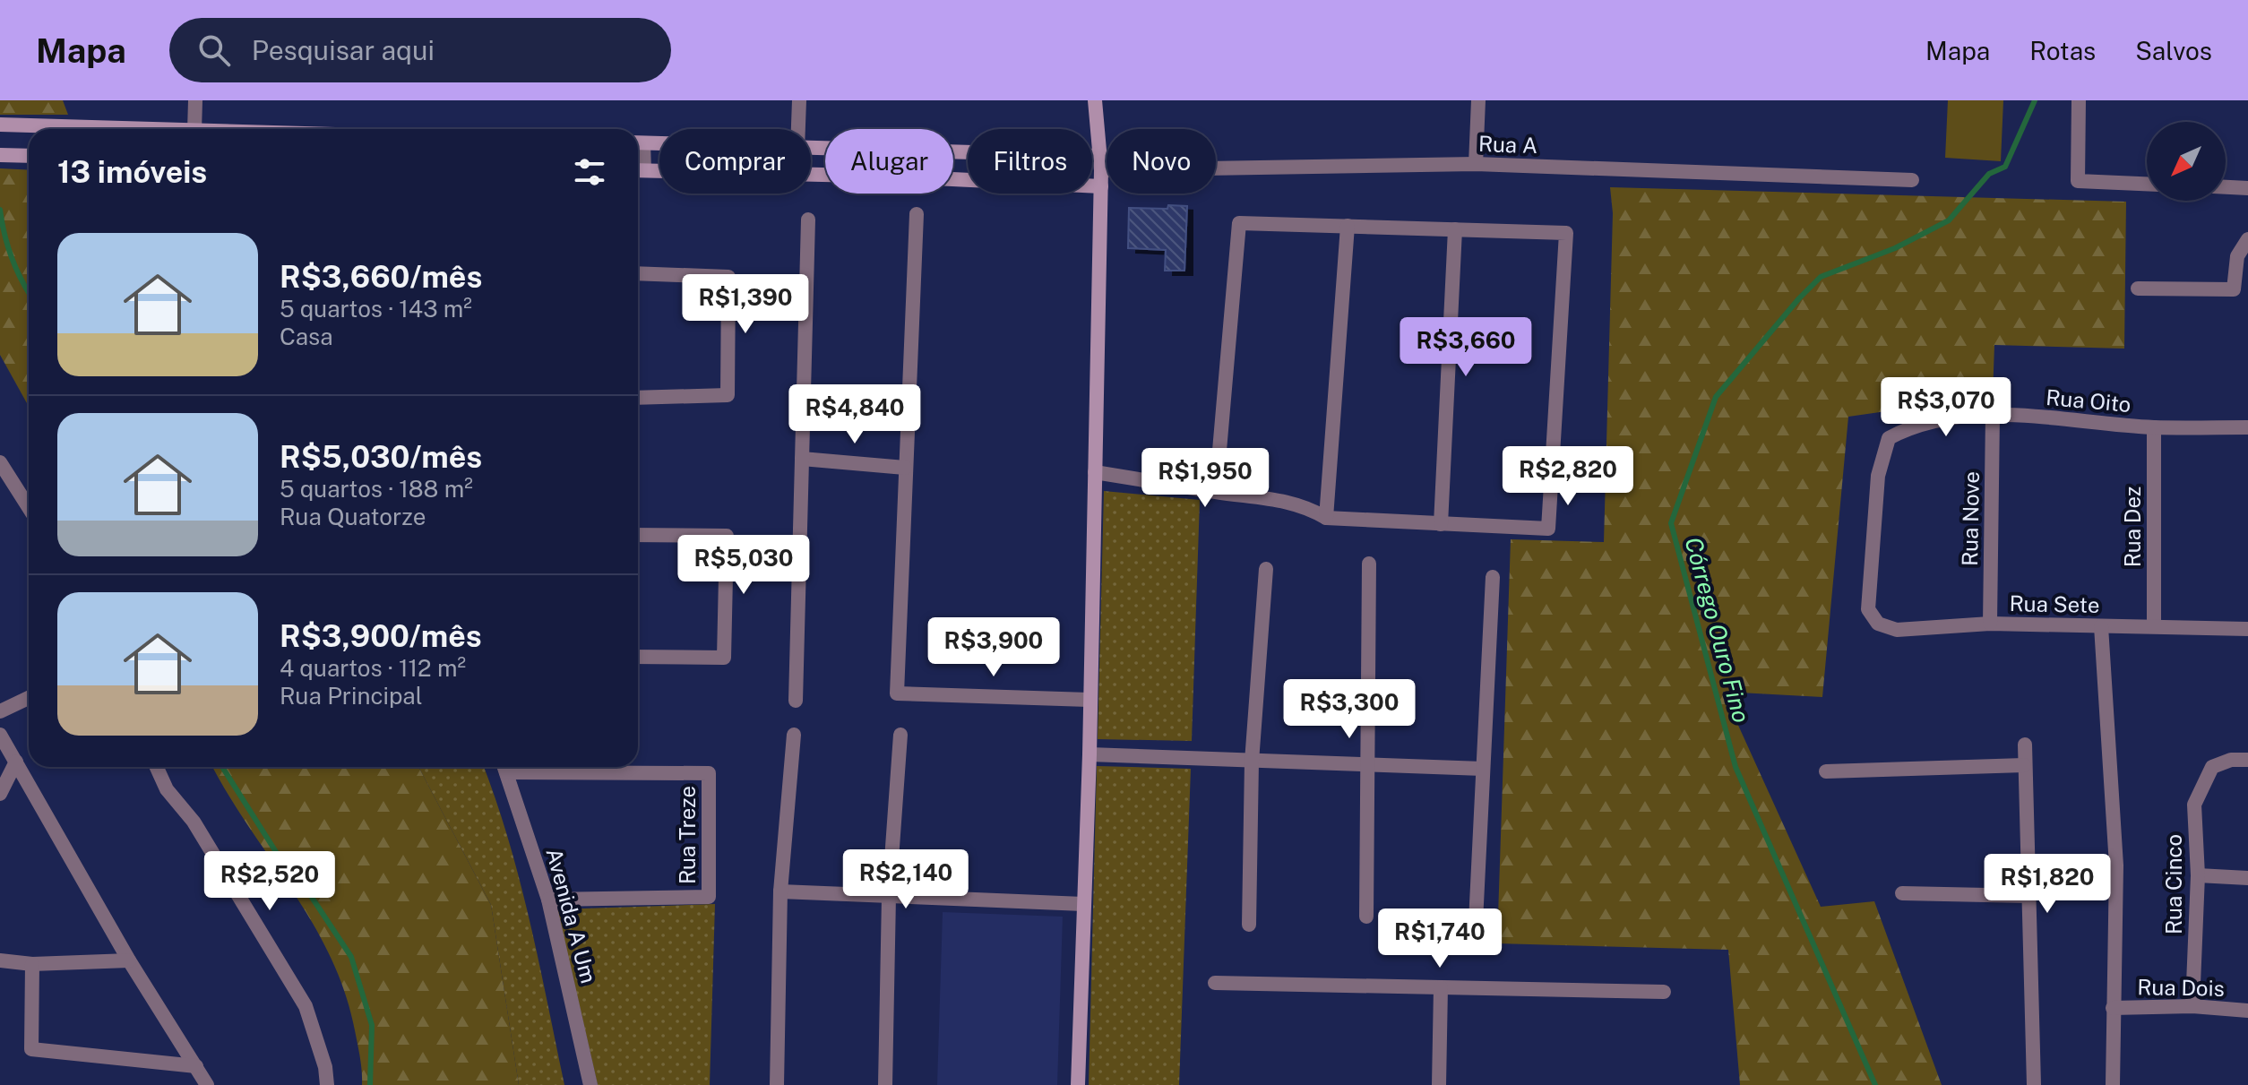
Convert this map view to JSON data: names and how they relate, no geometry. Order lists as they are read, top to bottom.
{
  "streets": {
    "street": [
      "Rua A",
      "Rua Oito",
      "Rua Nove",
      "Rua Dez",
      "Rua Sete",
      "Rua Treze",
      "Rua Cinco",
      "Avenida A Um",
      "Rua Dois"
    ]
  },
  "crossings": [
    ["Rua Oito", "Rua Nove"],
    ["Rua Oito", "Rua Dez"],
    ["Rua Oito", "Rua Sete"],
    ["Rua Nove", "Rua Sete"],
    ["Rua Dez", "Rua Sete"],
    ["Rua Treze", "Avenida A Um"],
    ["Rua Cinco", "Rua Dois"]
  ],
  "water": ["Córrego Ouro Fino"],
  "north": "bottom left",
  "page": {
    "header": "Mapa",
    "search": "Pesquisar aqui",
    "nav": ["Mapa", "Rotas", "Salvos"],
    "chip": [
      "Comprar",
      "Alugar",
      "Filtros",
      "Novo"
    ],
    "heading": "13 imóveis",
    "list": [
      {
        "name": "R$3,660/mês",
        "note": "5 quartos · 143 m² · Casa"
      },
      {
        "name": "R$5,030/mês",
        "note": "5 quartos · 188 m² · Rua Quatorze"
      },
      {
        "name": "R$3,900/mês",
        "note": "4 quartos · 112 m² · Rua Principal"
      }
    ],
    "price": [
      "R$1,390",
      "R$3,660",
      "R$3,070",
      "R$4,840",
      "R$2,820",
      "R$1,950",
      "R$5,030",
      "R$3,900",
      "R$3,300",
      "R$2,140",
      "R$2,520",
      "R$1,820",
      "R$1,740"
    ]
  }
}
